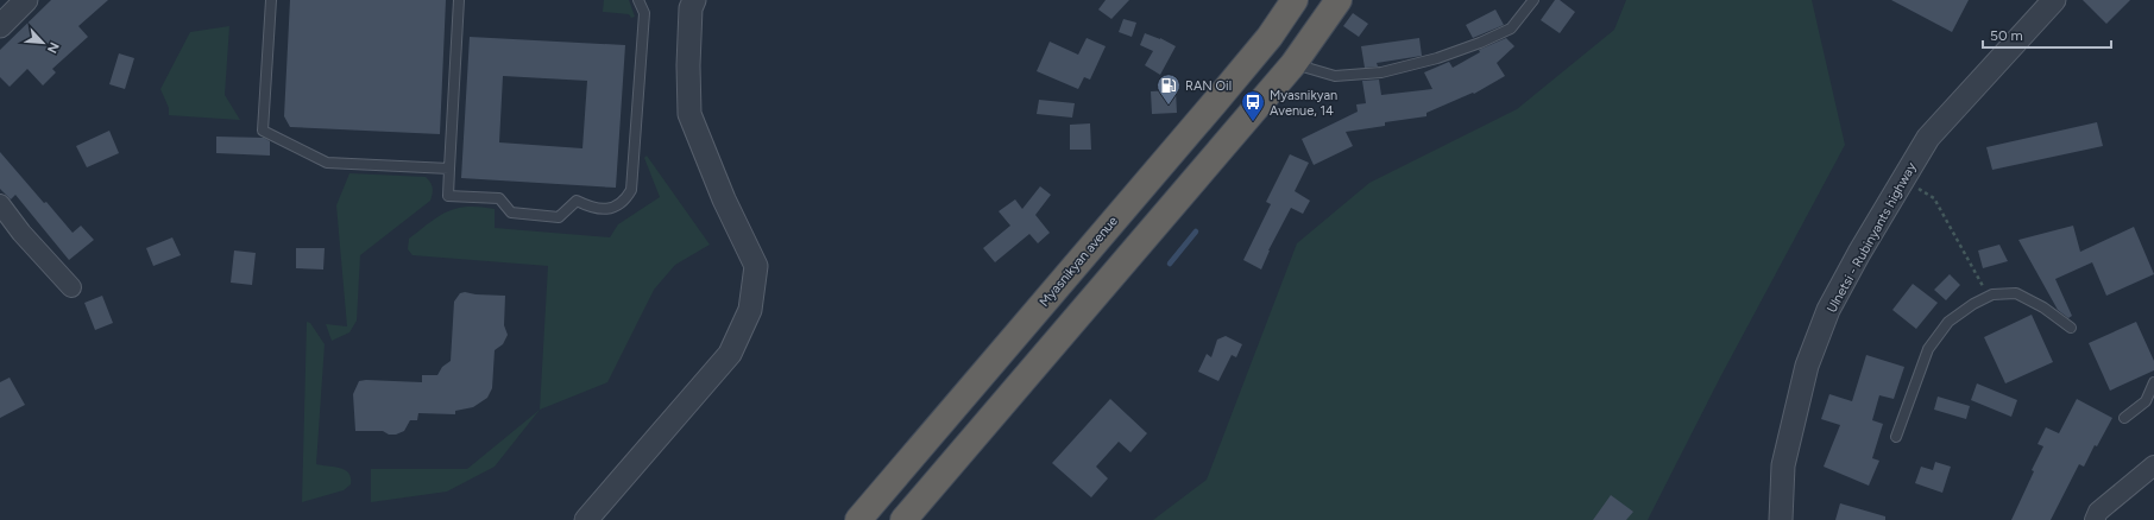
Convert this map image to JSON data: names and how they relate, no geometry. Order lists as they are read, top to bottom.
{
  "streets": {
    "highway": ["Myasnikyan avenue"],
    "street": ["Ulnetsi - Rubinyants highway"]
  },
  "places": {
    "fuel station": ["RAN Oil"],
    "bus stop": ["Myasnikyan Avenue, 14"]
  },
  "scale_bar": "50 m",
  "north": "bottom right"
}
